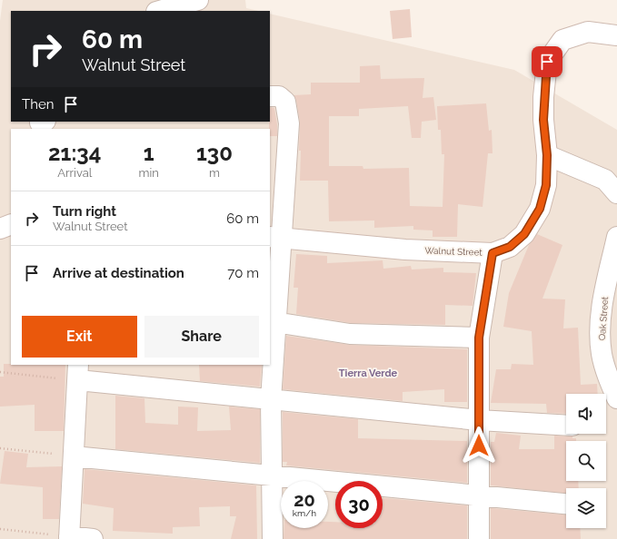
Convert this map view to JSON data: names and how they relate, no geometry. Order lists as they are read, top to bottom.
{
  "streets": {
    "street": ["Walnut Street", "Oak Street"]
  },
  "districts": ["Tierra Verde"],
  "page": {
    "turn": ["60 m", "Walnut Street"],
    "then": "Then",
    "eta": [
      "21:34",
      "Arrival",
      "1",
      "min",
      "130",
      "m"
    ],
    "list": [
      {
        "name": "Turn right",
        "note": "Walnut Street",
        "value": "60 m"
      },
      {
        "name": "Arrive at destination",
        "value": "70 m"
      }
    ],
    "buttons": ["Exit", "Share"],
    "speed": "20 km/h",
    "limit": "30"
  }
}
